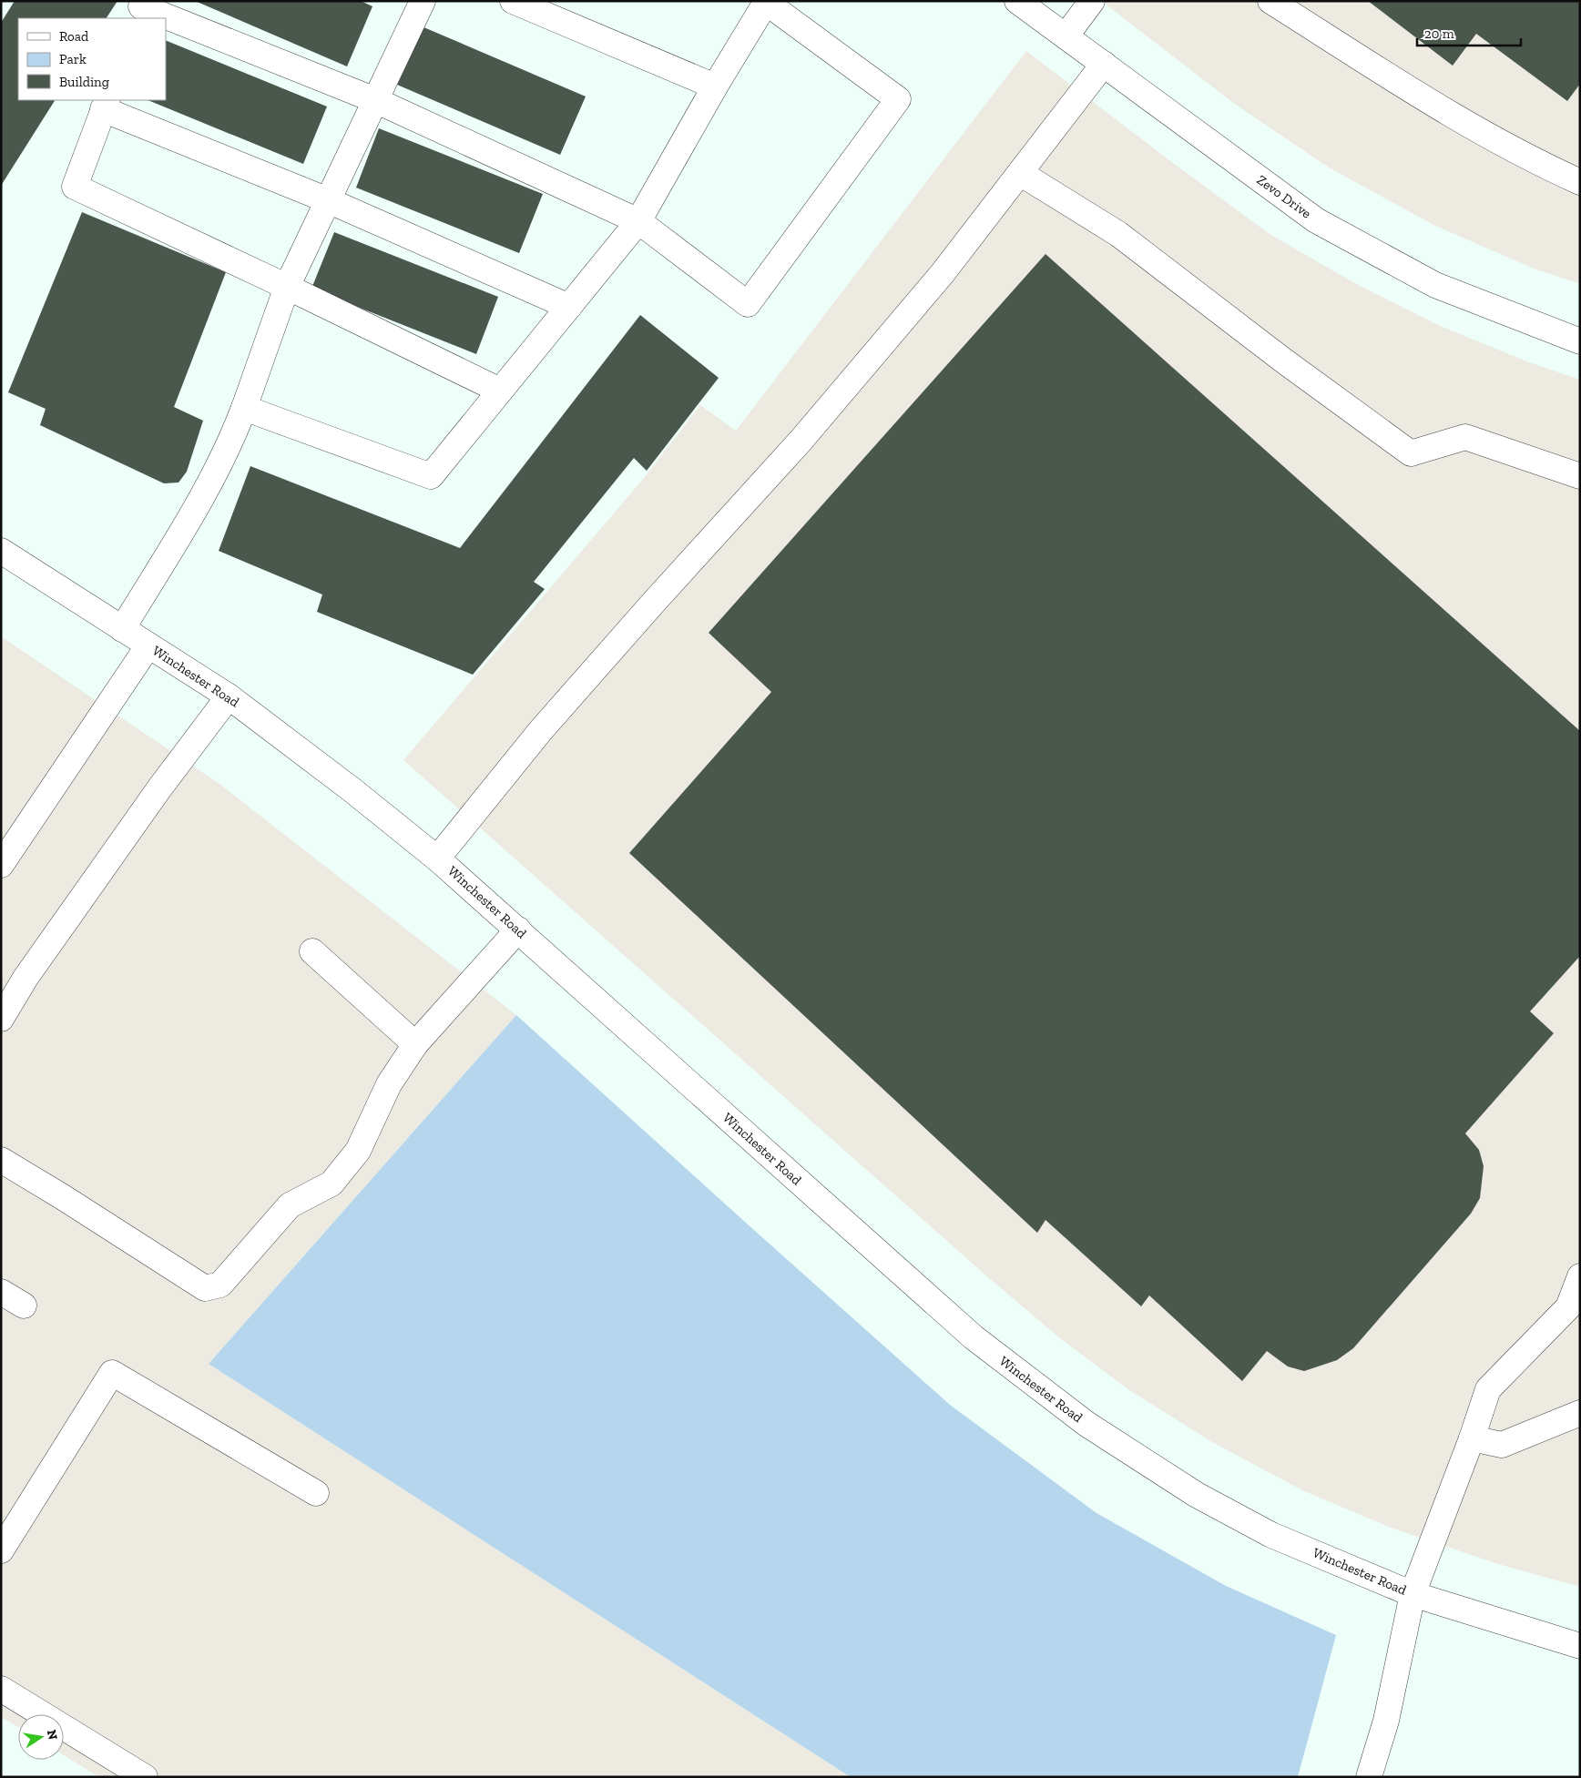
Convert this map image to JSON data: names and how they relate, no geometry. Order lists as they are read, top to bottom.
{
  "streets": {
    "street": ["Zevo Drive", "Winchester Road"]
  },
  "legend": ["Road", "Park", "Building"],
  "scale_bar": "20 m",
  "north": "right"
}
